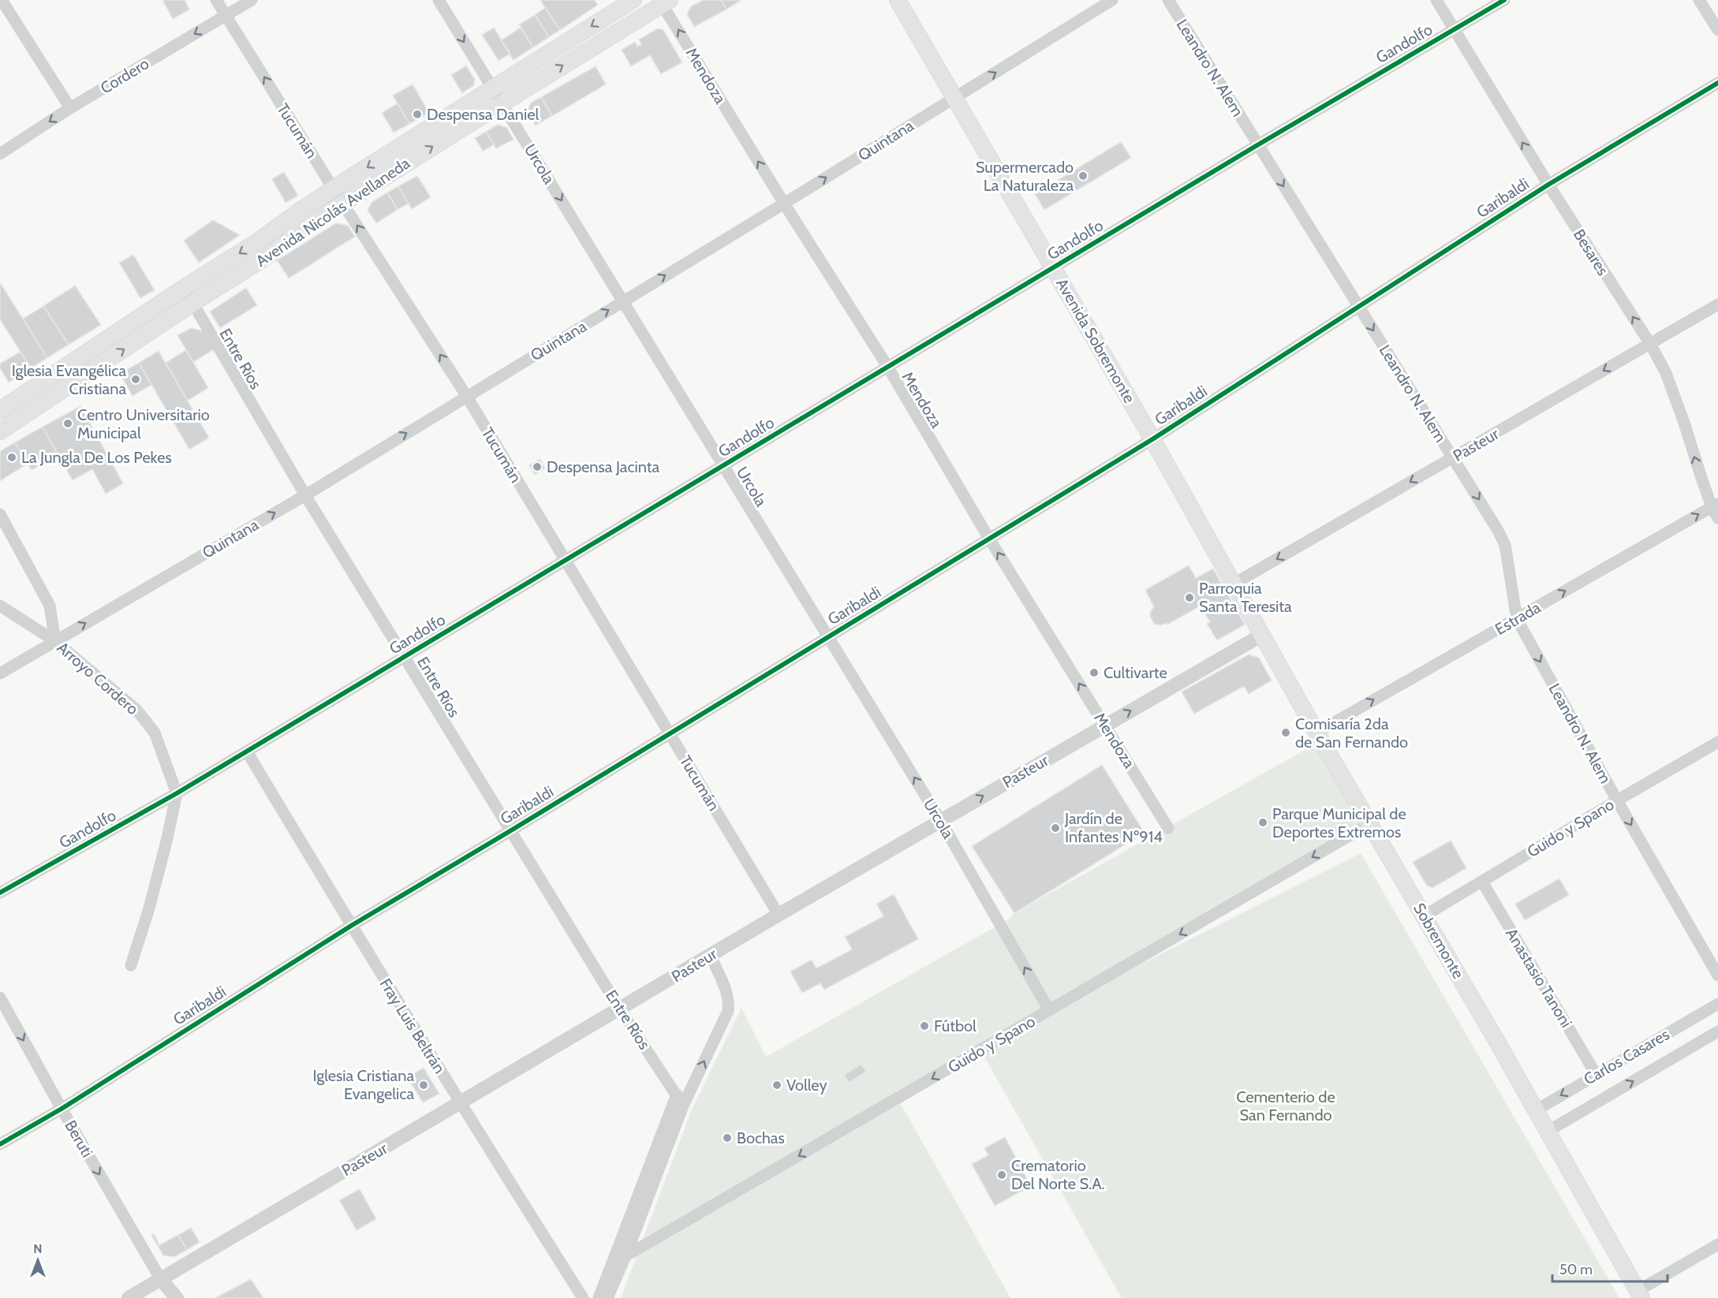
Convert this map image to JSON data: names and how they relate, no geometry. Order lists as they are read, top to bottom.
{
  "streets": {
    "main road": ["Avenida Nicolás Avellaneda", "Avenida Sobremonte", "Sobremonte"],
    "street": [
      "Gandolfo",
      "Leandro N. Alem",
      "Cordero",
      "Mendoza",
      "Tucumán",
      "Quintana",
      "Urcola",
      "Garibaldi",
      "Besares",
      "Entre Ríos",
      "Pasteur",
      "Estrada",
      "Arroyo Cordero",
      "Guido y Spano",
      "Anastasio Tanoni",
      "Fray Luis Beltrán",
      "Carlos Casares",
      "Beruti"
    ]
  },
  "crossings": [
    ["Gandolfo", "Leandro N. Alem"],
    ["Gandolfo", "Mendoza"],
    ["Gandolfo", "Tucumán"],
    ["Gandolfo", "Urcola"],
    ["Gandolfo", "Besares"],
    ["Gandolfo", "Avenida Sobremonte"],
    ["Gandolfo", "Entre Ríos"],
    ["Gandolfo", "Arroyo Cordero"],
    ["Gandolfo", "Fray Luis Beltrán"],
    ["Leandro N. Alem", "Garibaldi"],
    ["Leandro N. Alem", "Pasteur"],
    ["Leandro N. Alem", "Estrada"],
    ["Leandro N. Alem", "Guido y Spano"],
    ["Cordero", "Tucumán"],
    ["Mendoza", "Quintana"],
    ["Mendoza", "Garibaldi"],
    ["Mendoza", "Avenida Nicolás Avellaneda"],
    ["Mendoza", "Pasteur"],
    ["Tucumán", "Quintana"],
    ["Tucumán", "Garibaldi"],
    ["Tucumán", "Avenida Nicolás Avellaneda"],
    ["Tucumán", "Pasteur"],
    ["Quintana", "Urcola"],
    ["Quintana", "Avenida Sobremonte"],
    ["Quintana", "Entre Ríos"],
    ["Quintana", "Arroyo Cordero"],
    ["Urcola", "Garibaldi"],
    ["Urcola", "Avenida Nicolás Avellaneda"],
    ["Urcola", "Pasteur"],
    ["Urcola", "Guido y Spano"],
    ["Garibaldi", "Besares"],
    ["Garibaldi", "Avenida Sobremonte"],
    ["Garibaldi", "Entre Ríos"],
    ["Garibaldi", "Fray Luis Beltrán"],
    ["Garibaldi", "Beruti"],
    ["Avenida Nicolás Avellaneda", "Entre Ríos"],
    ["Besares", "Pasteur"],
    ["Besares", "Estrada"],
    ["Avenida Sobremonte", "Pasteur"],
    ["Avenida Sobremonte", "Sobremonte"],
    ["Entre Ríos", "Pasteur"],
    ["Pasteur", "Sobremonte"],
    ["Pasteur", "Fray Luis Beltrán"],
    ["Pasteur", "Beruti"],
    ["Estrada", "Sobremonte"],
    ["Guido y Spano", "Sobremonte"],
    ["Guido y Spano", "Anastasio Tanoni"],
    ["Sobremonte", "Carlos Casares"],
    ["Anastasio Tanoni", "Carlos Casares"]
  ],
  "one_way": [
    "Leandro N. Alem",
    "Cordero",
    "Mendoza",
    "Tucumán",
    "Quintana",
    "Besares",
    "Estrada",
    "Guido y Spano",
    "Beruti"
  ],
  "parks": ["Cementerio de San Fernando"],
  "places": [
    "Despensa Daniel",
    "Supermercado La Naturaleza",
    "Iglesia Evangélica Cristiana",
    "Centro Universitario Municipal",
    "La Jungla De Los Pekes",
    "Despensa Jacinta",
    "Parroquia Santa Teresita",
    "Cultivarte",
    "Comisaría 2da de San Fernando",
    "Parque Municipal de Deportes Extremos",
    "Jardín de Infantes Nº914",
    "Fútbol",
    "Iglesia Cristiana Evangelica",
    "Volley",
    "Bochas",
    "Crematorio Del Norte S.A."
  ],
  "scale_bar": "50 m",
  "north": "top"
}
